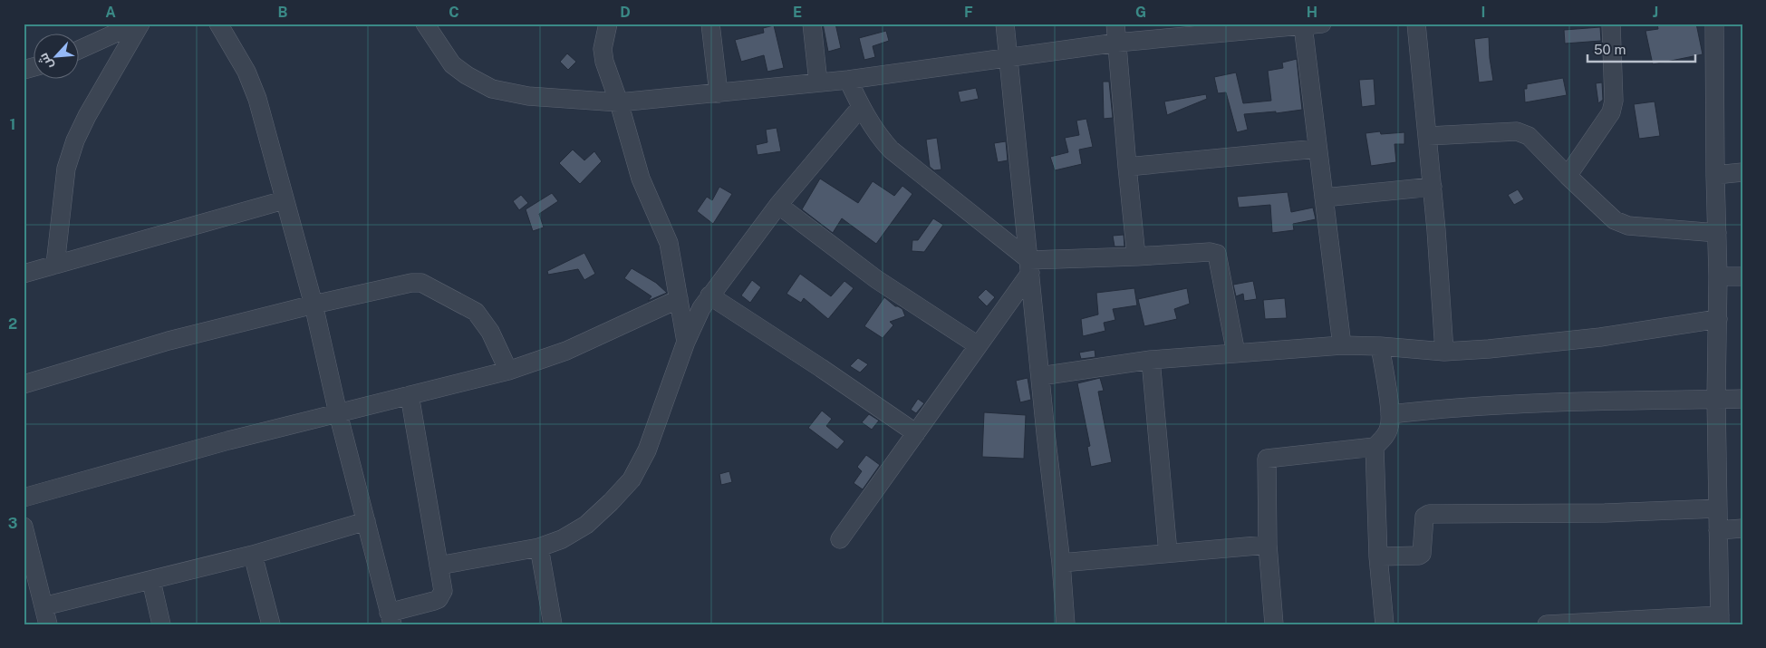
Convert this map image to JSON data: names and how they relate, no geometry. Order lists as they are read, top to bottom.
{
  "scale_bar": "50 m",
  "north": "bottom left",
  "grid": {
    "columns": [
      "A",
      "B",
      "C",
      "D",
      "E",
      "F",
      "G",
      "H",
      "I",
      "J"
    ],
    "rows": ["1", "2", "3"]
  }
}
